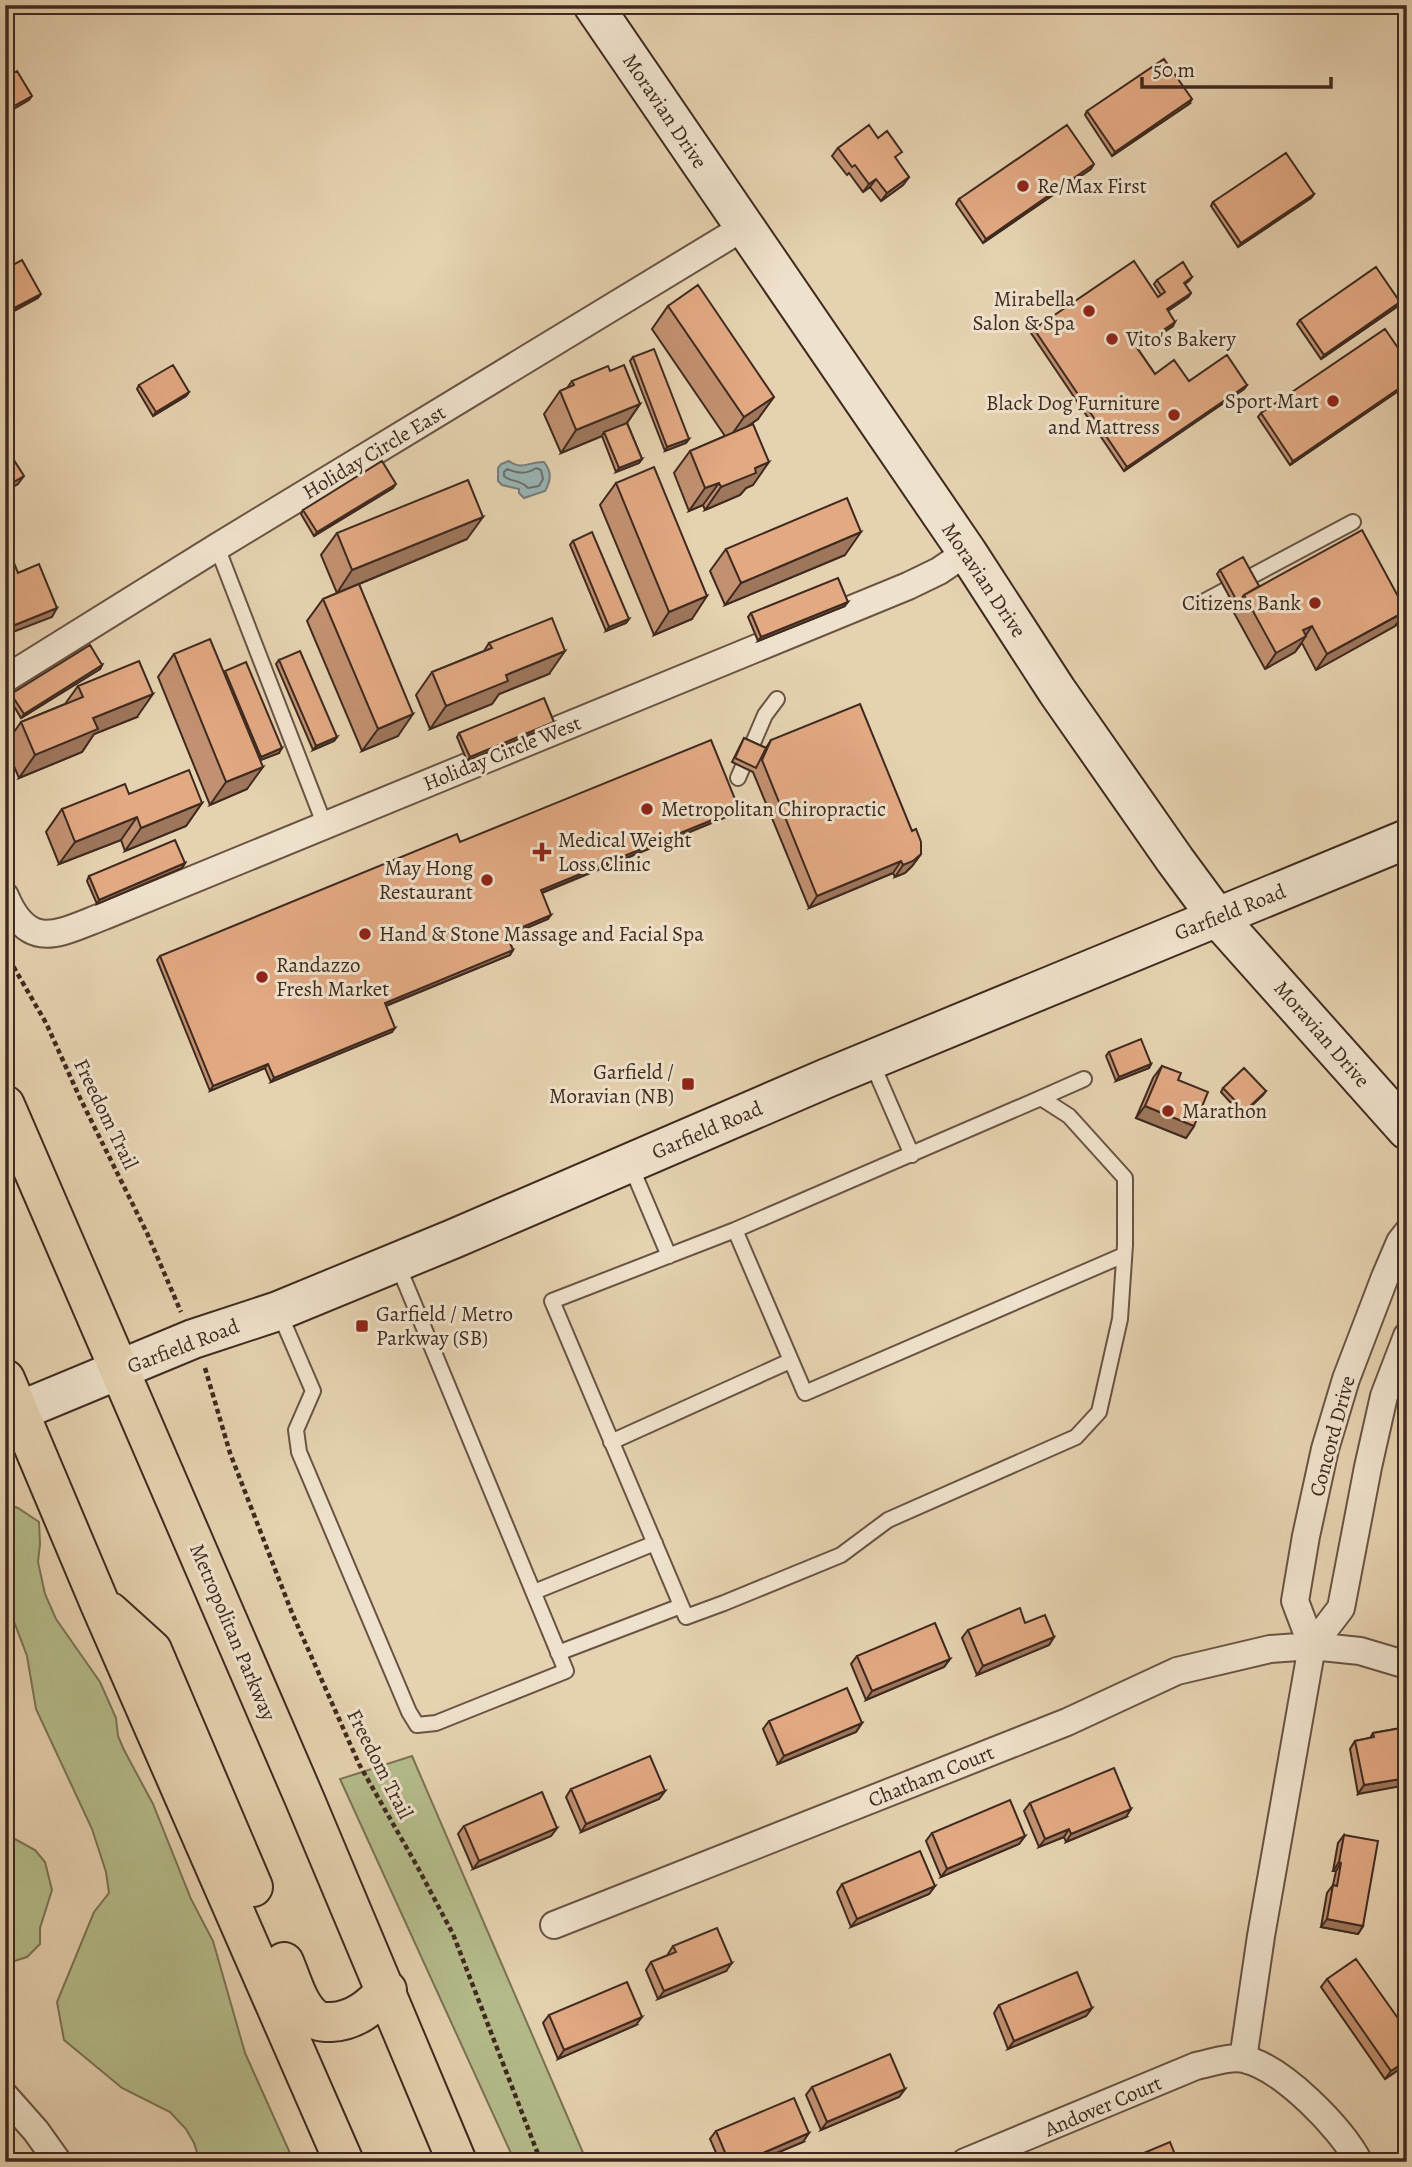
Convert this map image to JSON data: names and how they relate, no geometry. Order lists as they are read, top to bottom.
{
  "streets": {
    "main road": ["Moravian Drive", "Garfield Road", "Metropolitan Parkway"],
    "street": [
      "Holiday Circle East",
      "Holiday Circle West",
      "Concord Drive",
      "Chatham Court",
      "Andover Court"
    ],
    "path": ["Freedom Trail"]
  },
  "crossings": [
    ["Moravian Drive", "Holiday Circle East"],
    ["Moravian Drive", "Holiday Circle West"],
    ["Moravian Drive", "Garfield Road"],
    ["Garfield Road", "Metropolitan Parkway"],
    ["Concord Drive", "Chatham Court"],
    ["Concord Drive", "Andover Court"]
  ],
  "places": {
    "other": [
      "Re/Max First",
      "Mirabella Salon & Spa",
      "Vito's Bakery",
      "Sport Mart",
      "Black Dog Furniture and Mattress",
      "Citizens Bank",
      "Metropolitan Chiropractic",
      "May Hong Restaurant",
      "Hand & Stone Massage and Facial Spa",
      "Randazzo Fresh Market",
      "Marathon"
    ],
    "health": ["Medical Weight Loss Clinic"],
    "transit": ["Garfield / Moravian (NB)", "Garfield / Metro Parkway (SB)"]
  },
  "scale_bar": "50 m"
}
